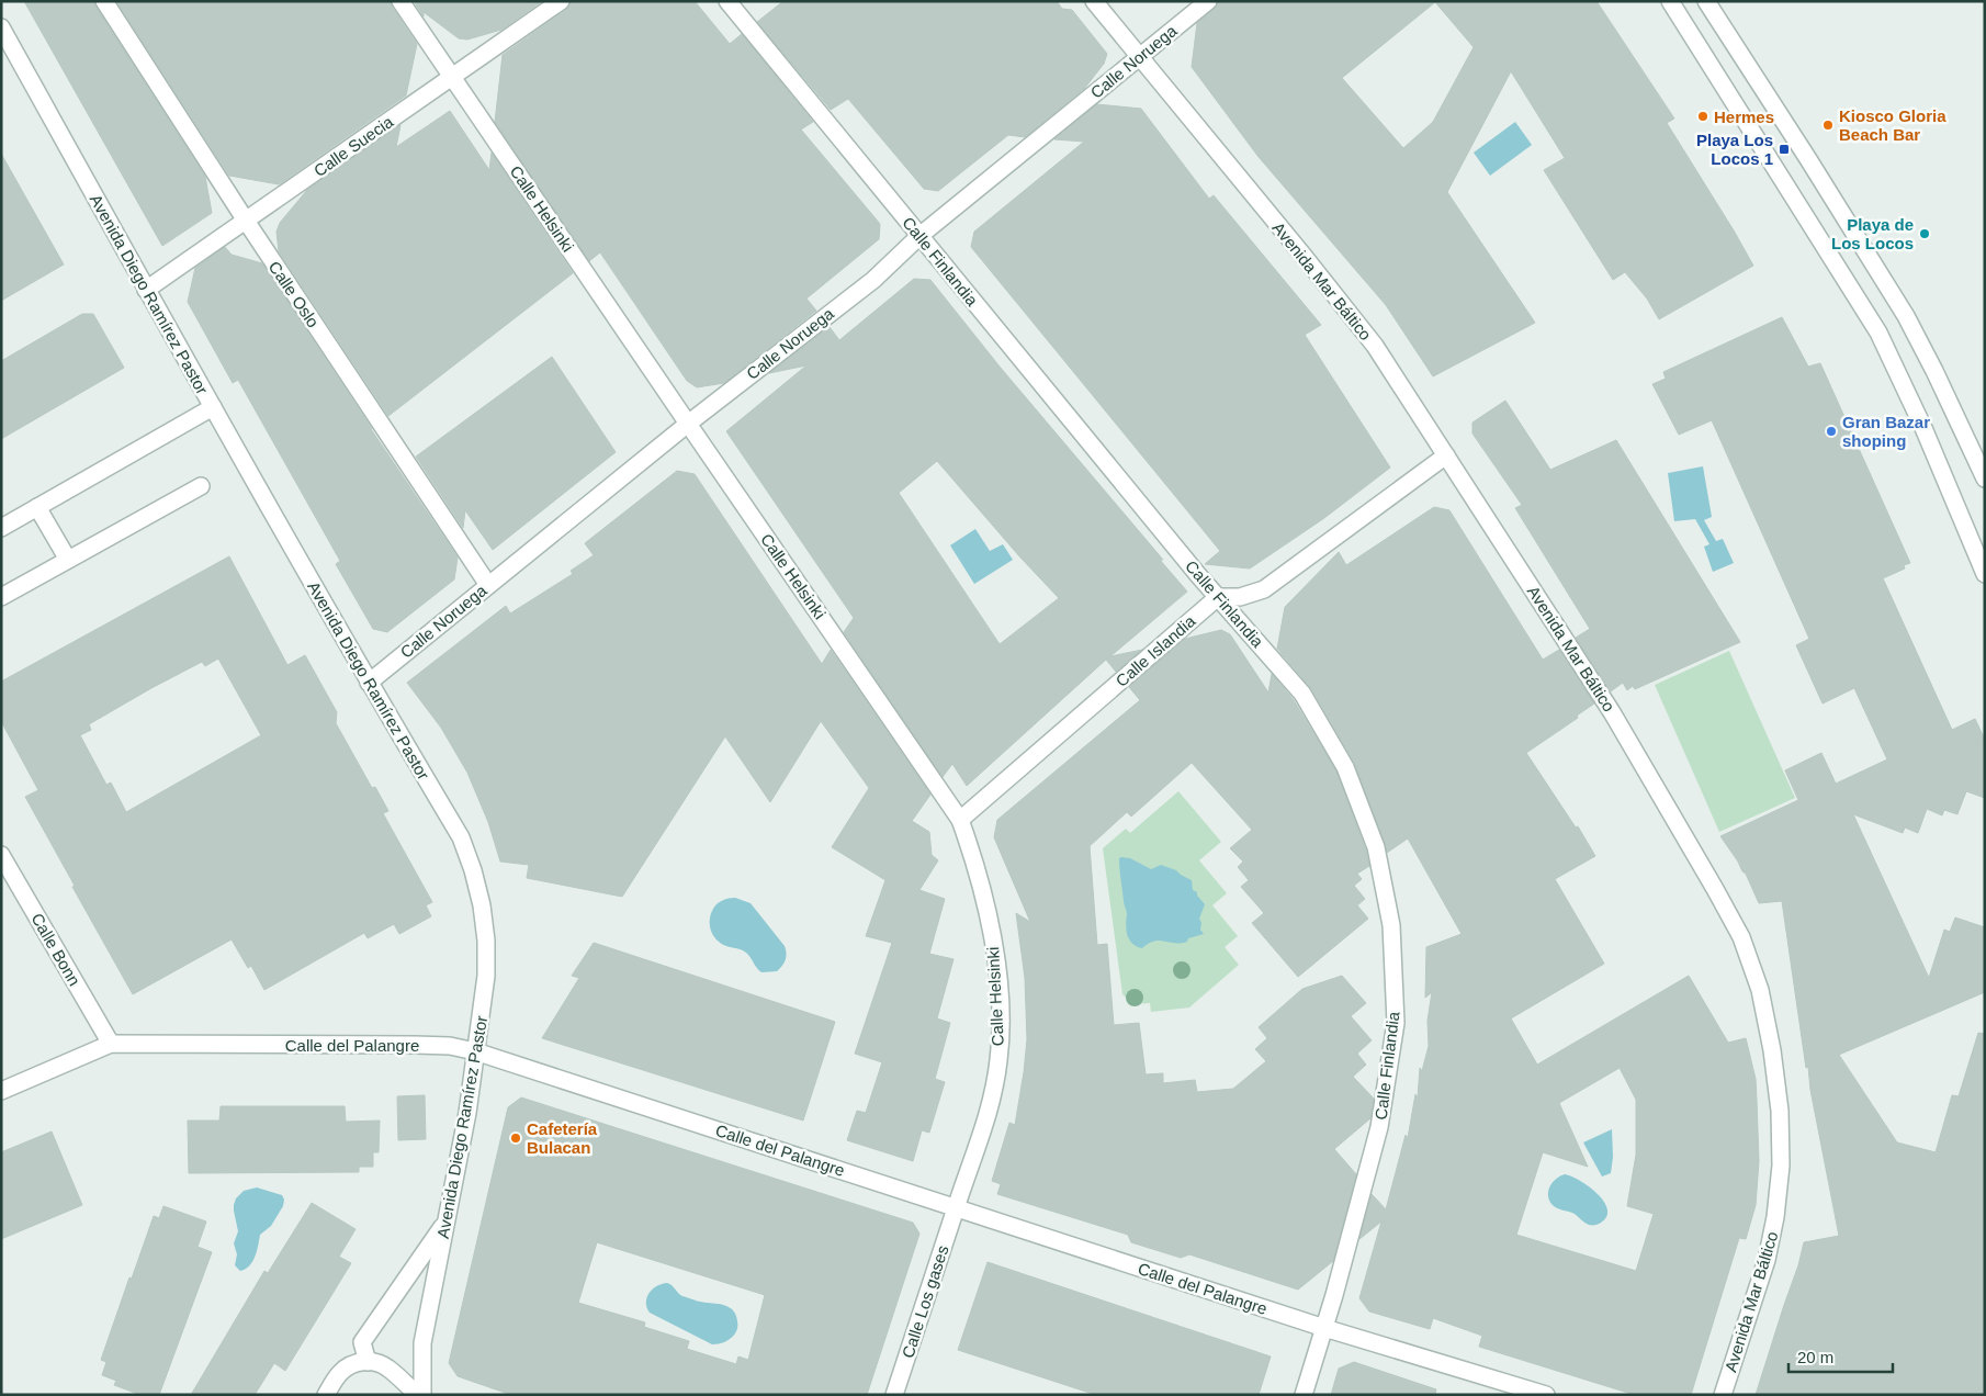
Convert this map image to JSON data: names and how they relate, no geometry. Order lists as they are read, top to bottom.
{
  "streets": {
    "street": [
      "Calle Noruega",
      "Calle Suecia",
      "Calle Helsinki",
      "Calle Finlandia",
      "Avenida Mar Báltico",
      "Avenida Diego Ramírez Pastor",
      "Calle Oslo",
      "Calle Islandia",
      "Calle Bonn",
      "Calle del Palangre",
      "Calle Los gases"
    ]
  },
  "crossings": [
    ["Calle Noruega", "Calle Helsinki"],
    ["Calle Noruega", "Calle Finlandia"],
    ["Calle Noruega", "Avenida Mar Báltico"],
    ["Calle Noruega", "Avenida Diego Ramírez Pastor"],
    ["Calle Noruega", "Calle Oslo"],
    ["Calle Suecia", "Calle Helsinki"],
    ["Calle Suecia", "Avenida Diego Ramírez Pastor"],
    ["Calle Suecia", "Calle Oslo"],
    ["Calle Helsinki", "Calle Islandia"],
    ["Calle Helsinki", "Calle del Palangre"],
    ["Calle Helsinki", "Calle Los gases"],
    ["Calle Finlandia", "Calle Islandia"],
    ["Calle Finlandia", "Calle del Palangre"],
    ["Avenida Diego Ramírez Pastor", "Calle del Palangre"],
    ["Calle Bonn", "Calle del Palangre"],
    ["Calle del Palangre", "Calle Los gases"]
  ],
  "places": {
    "other": [
      "Hermes",
      "Kiosco Gloria Beach Bar",
      "Playa de Los Locos",
      "Gran Bazar shoping",
      "Cafetería Bulacan"
    ],
    "transit": ["Playa Los Locos 1"]
  },
  "scale_bar": "20 m"
}
